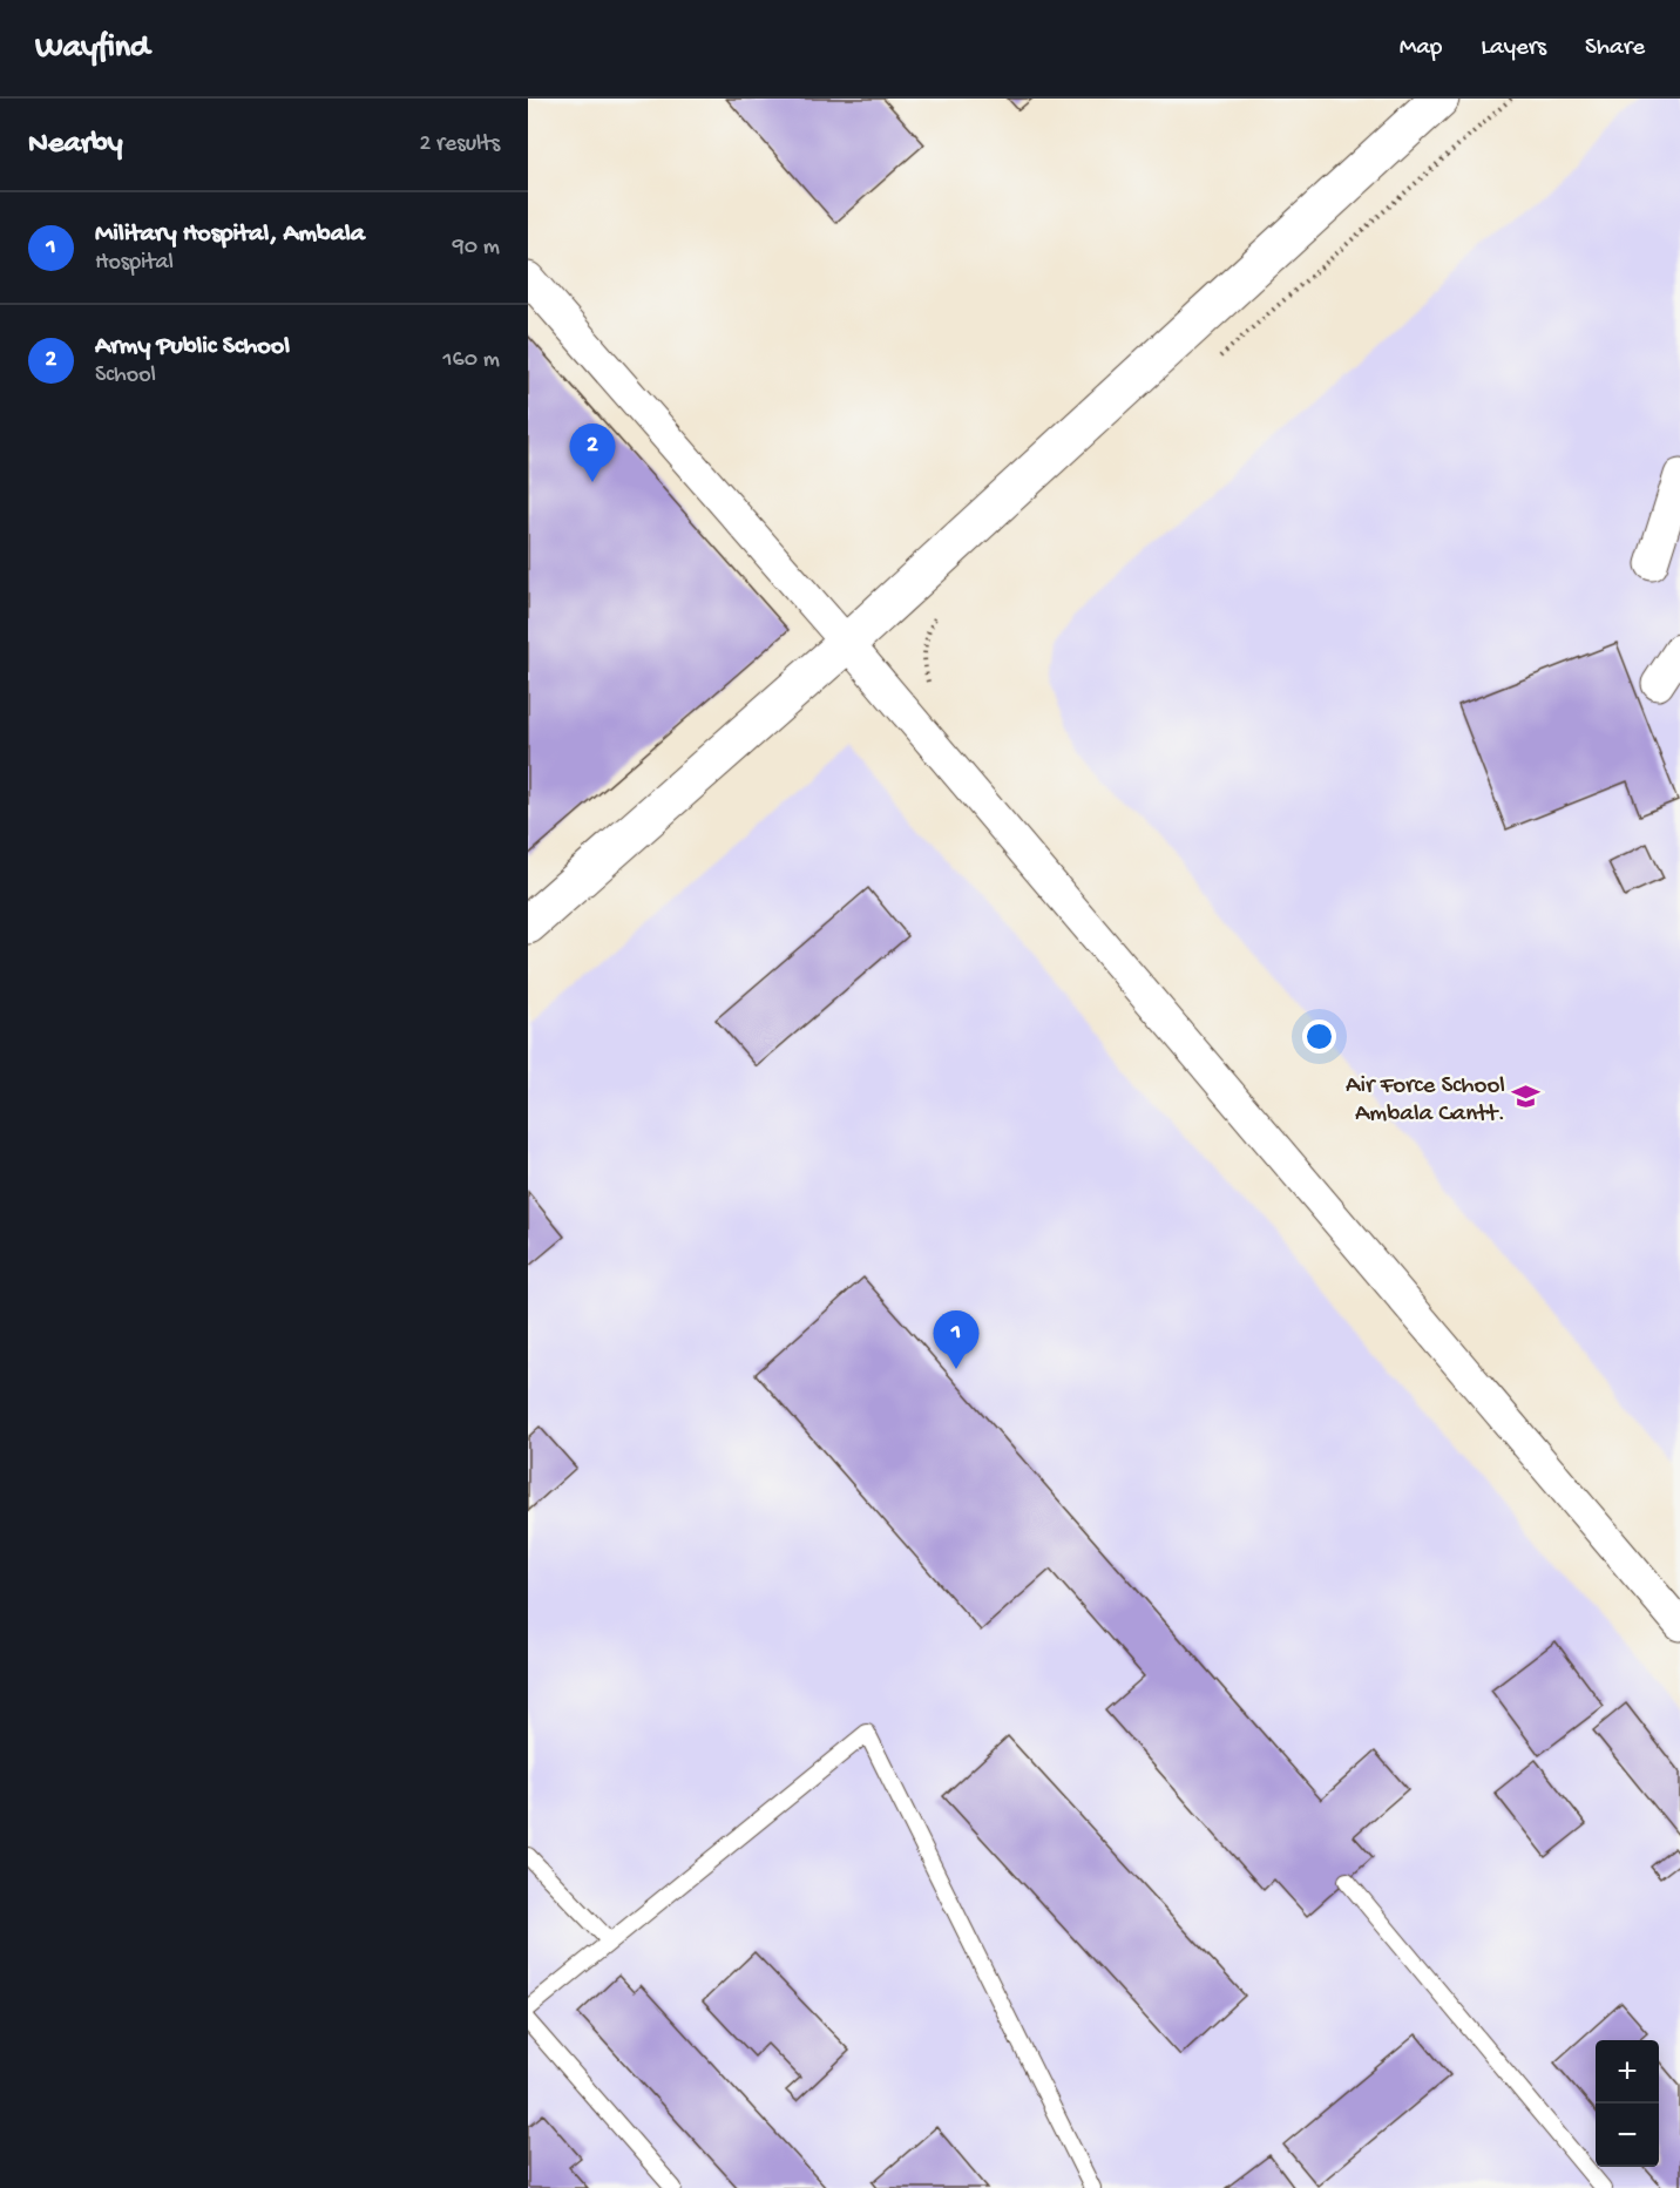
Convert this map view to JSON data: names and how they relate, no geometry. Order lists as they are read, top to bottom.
{
  "places": {
    "school or university": ["Air Force School Ambala Cantt."]
  },
  "page": {
    "header": "Wayfind",
    "nav": ["Map", "Layers", "Share"],
    "heading": ["Nearby", "2 results"],
    "list": [
      {
        "mark": "1",
        "name": "Military Hospital, Ambala",
        "note": "Hospital",
        "value": "90 m"
      },
      {
        "mark": "2",
        "name": "Army Public School",
        "note": "School",
        "value": "160 m"
      }
    ],
    "pins": ["2", "1"],
    "map_buttons": ["+", "−"]
  }
}
